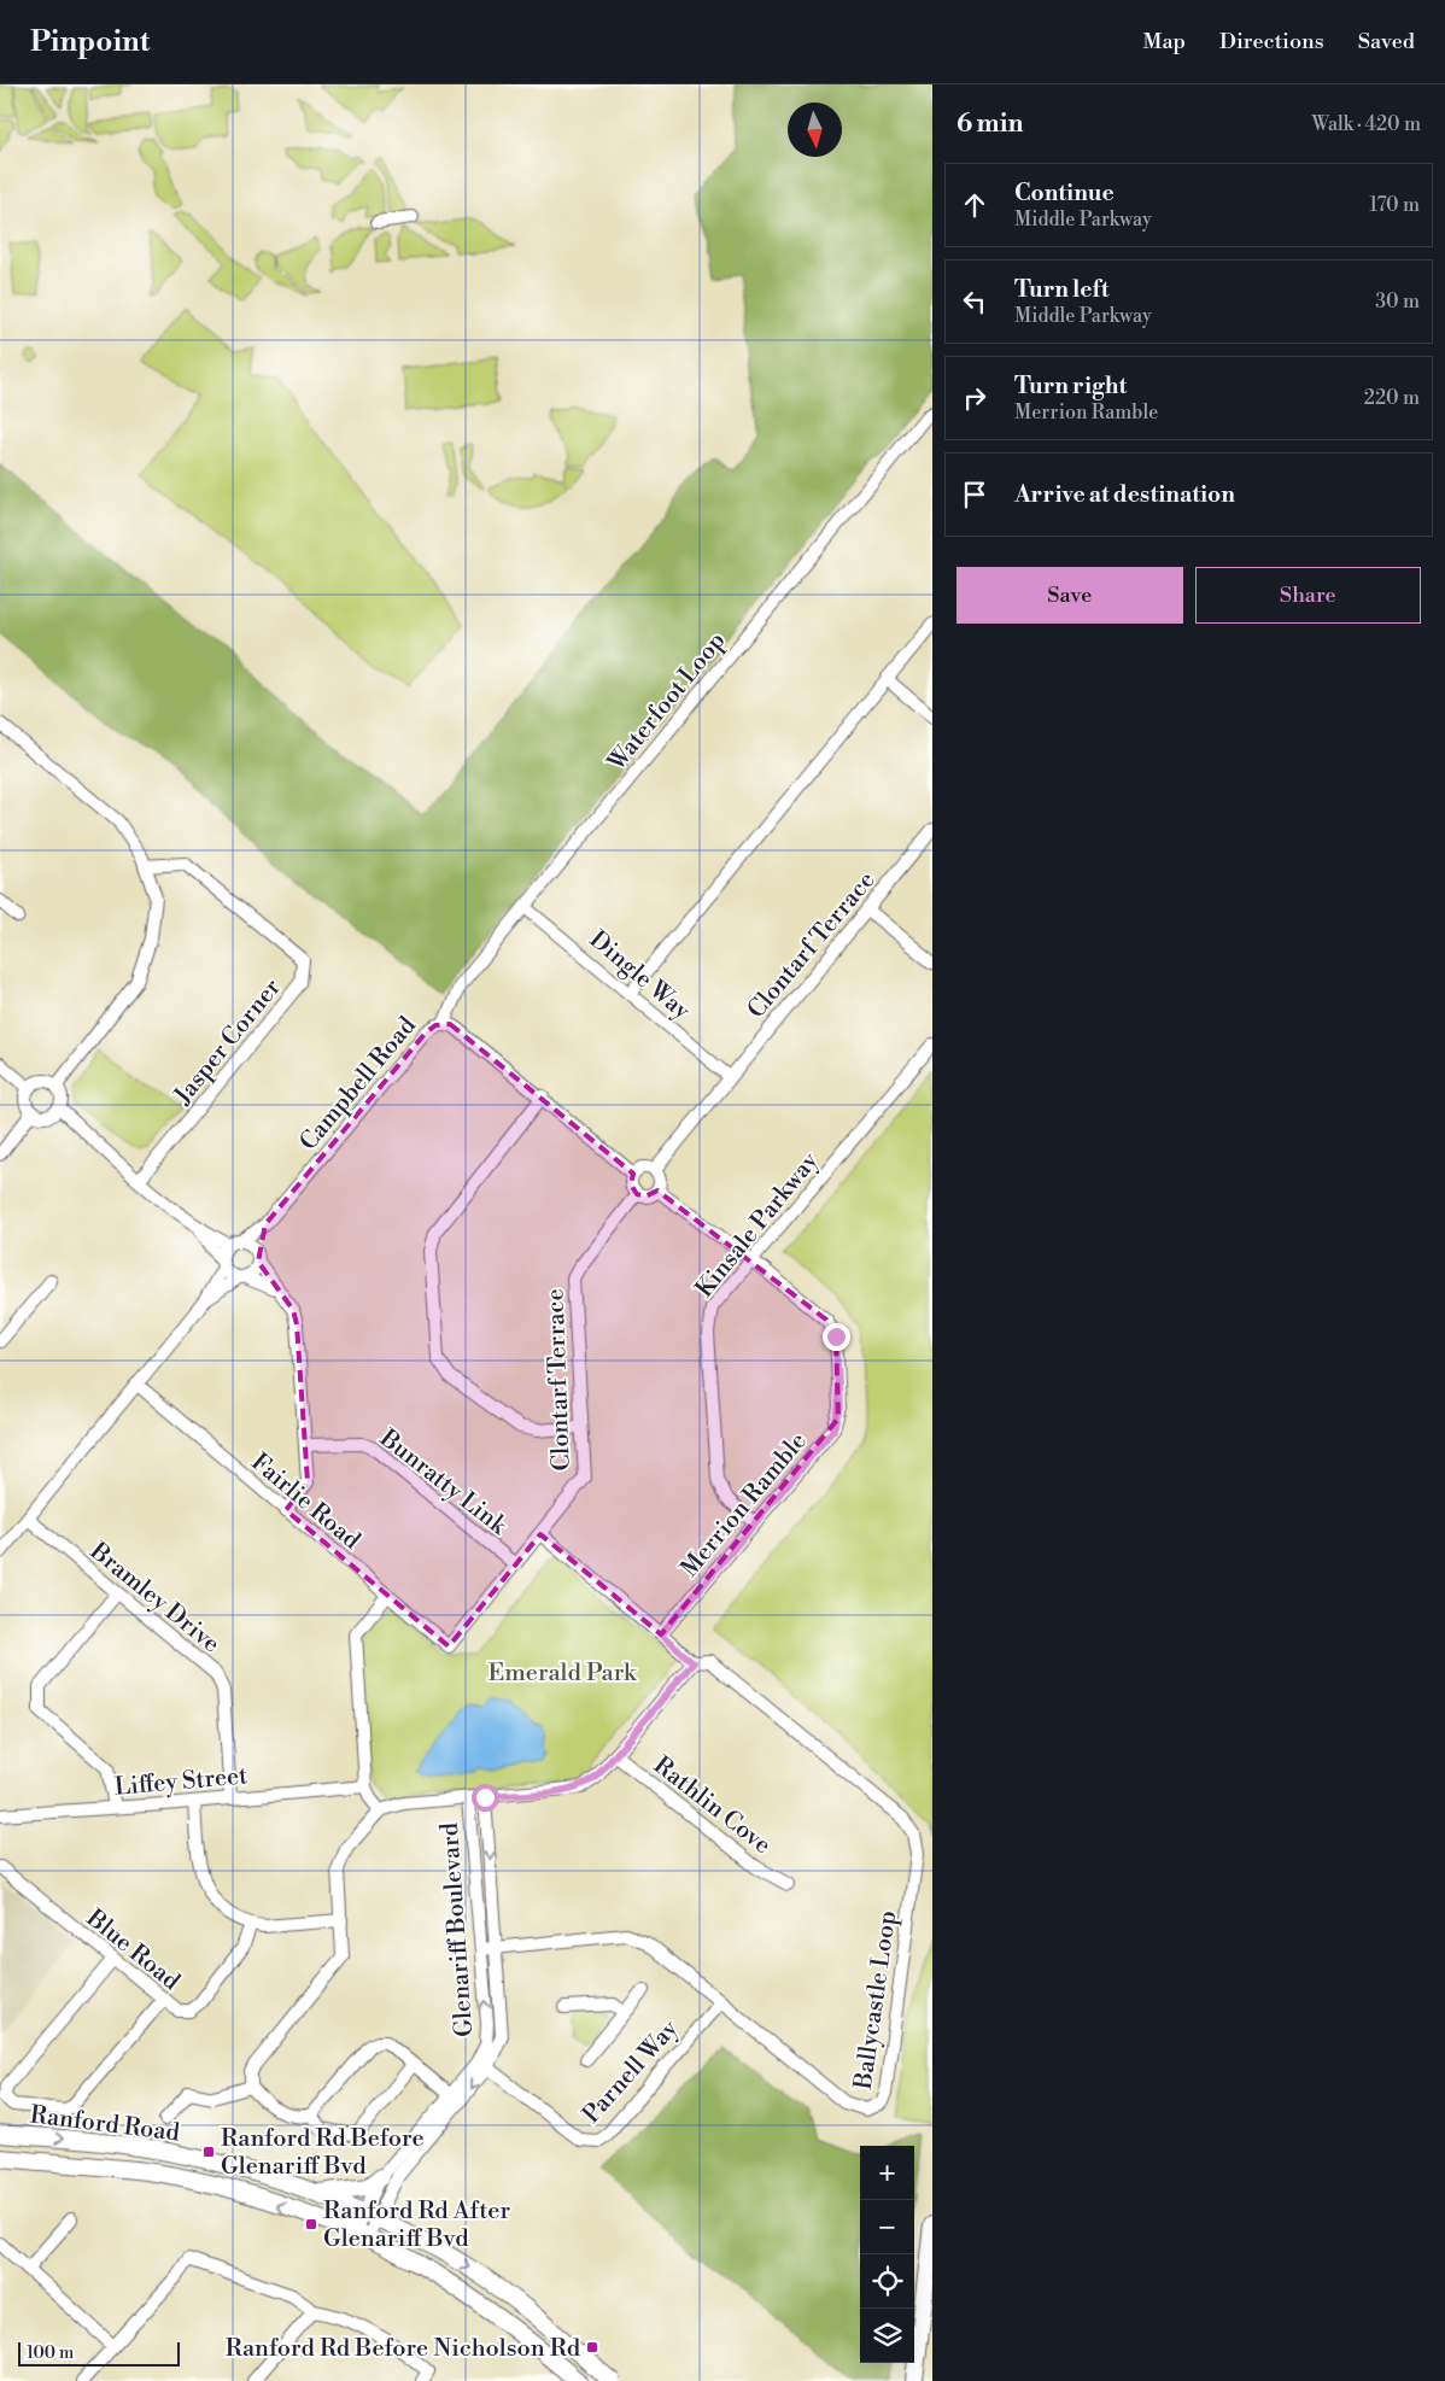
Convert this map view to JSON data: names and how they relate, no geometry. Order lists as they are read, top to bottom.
{
  "streets": {
    "main road": ["Ranford Road"],
    "street": [
      "Waterfoot Loop",
      "Clontarf Terrace",
      "Dingle Way",
      "Jasper Corner",
      "Campbell Road",
      "Kinsale Parkway",
      "Bunratty Link",
      "Fairlie Road",
      "Merrion Ramble",
      "Bramley Drive",
      "Liffey Street",
      "Rathlin Cove",
      "Glenariff Boulevard",
      "Blue Road",
      "Ballycastle Loop",
      "Parnell Way"
    ]
  },
  "crossings": [
    ["Waterfoot Loop", "Dingle Way"],
    ["Waterfoot Loop", "Campbell Road"],
    ["Clontarf Terrace", "Dingle Way"],
    ["Clontarf Terrace", "Campbell Road"],
    ["Clontarf Terrace", "Bunratty Link"],
    ["Clontarf Terrace", "Fairlie Road"],
    ["Clontarf Terrace", "Merrion Ramble"],
    ["Campbell Road", "Fairlie Road"],
    ["Campbell Road", "Merrion Ramble"],
    ["Campbell Road", "Bramley Drive"],
    ["Kinsale Parkway", "Merrion Ramble"],
    ["Bramley Drive", "Liffey Street"],
    ["Glenariff Boulevard", "Ballycastle Loop"],
    ["Glenariff Boulevard", "Parnell Way"],
    ["Glenariff Boulevard", "Ranford Road"],
    ["Ballycastle Loop", "Parnell Way"]
  ],
  "parks": ["Emerald Park"],
  "places": {
    "transit": ["Ranford Rd Before Glenariff Bvd", "Ranford Rd After Glenariff Bvd", "Ranford Rd Before Nicholson Rd"]
  },
  "scale_bar": "100 m",
  "north": "bottom",
  "page": {
    "header": "Pinpoint",
    "nav": ["Map", "Directions", "Saved"],
    "heading": ["6 min", "Walk · 420 m"],
    "list": [
      ["Continue", "Middle Parkway", "170 m"],
      ["Turn left", "Middle Parkway", "30 m"],
      ["Turn right", "Merrion Ramble", "220 m"],
      "Arrive at destination"
    ],
    "buttons": ["Save", "Share"],
    "map_buttons": ["+", "−"],
    "scale": "100 m"
  }
}
